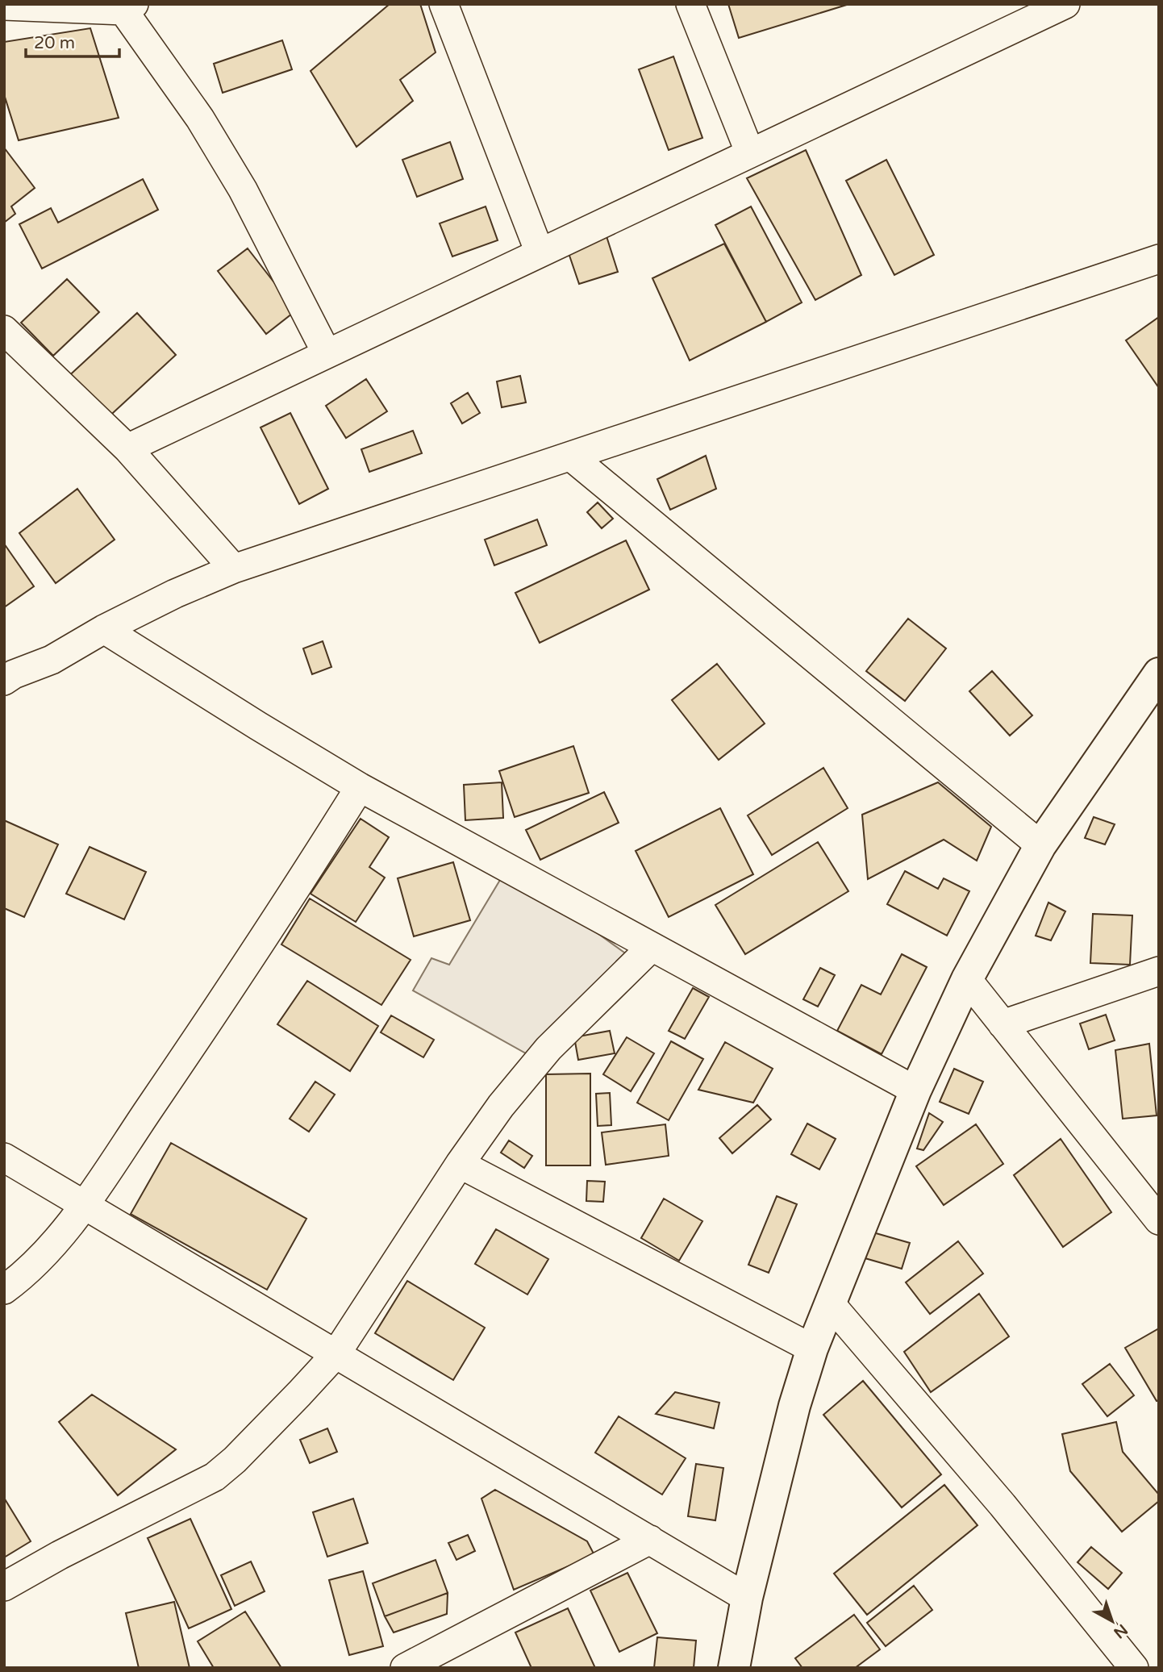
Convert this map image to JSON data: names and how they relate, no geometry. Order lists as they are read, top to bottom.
{
  "scale_bar": "20 m",
  "north": "bottom right"
}
